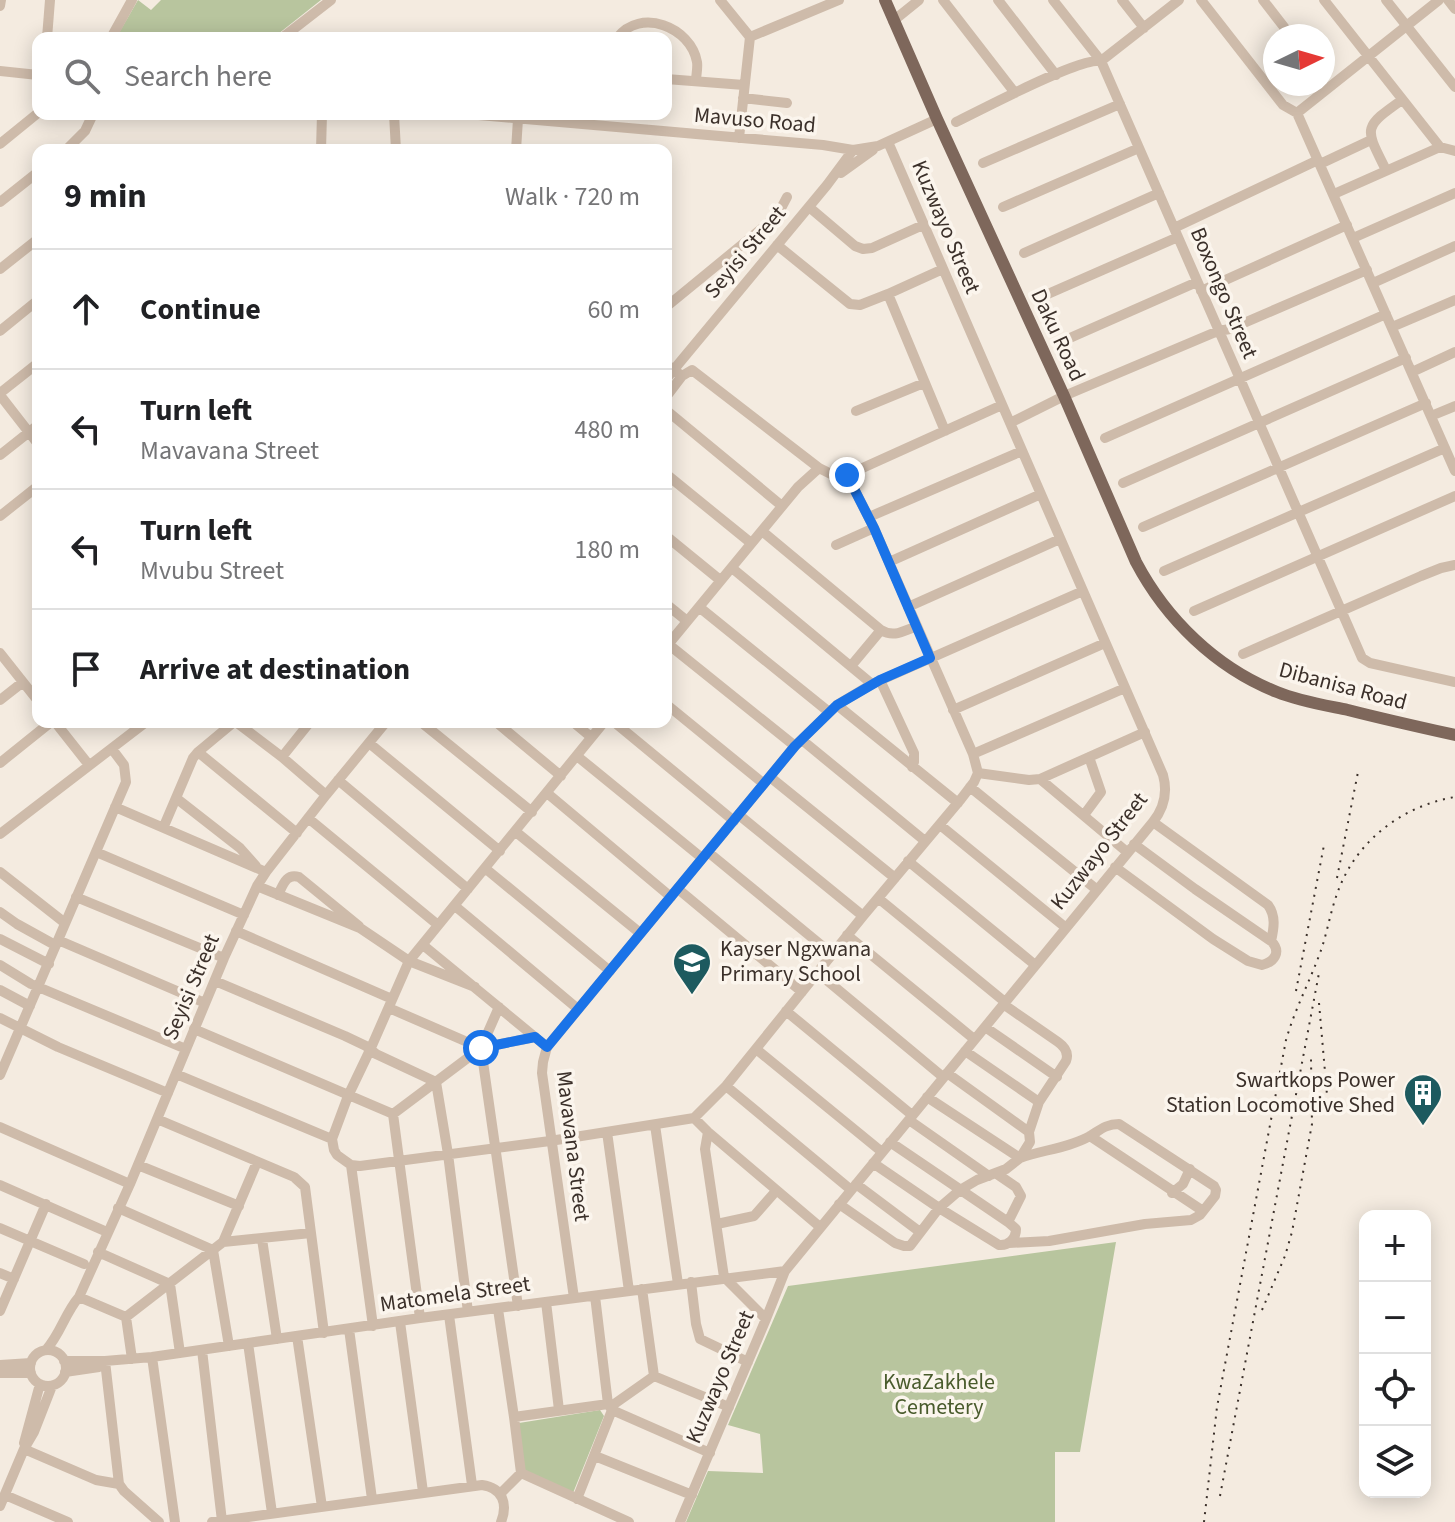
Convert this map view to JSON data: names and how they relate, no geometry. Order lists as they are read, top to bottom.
{
  "streets": {
    "main road": ["Daku Road", "Dibanisa Road"],
    "street": [
      "Mavuso Road",
      "Kuzwayo Street",
      "Seyisi Street",
      "Boxongo Street",
      "Mavavana Street",
      "Matomela Street"
    ]
  },
  "crossings": [
    ["Mavuso Road", "Kuzwayo Street"],
    ["Mavuso Road", "Seyisi Street"],
    ["Mavuso Road", "Daku Road"],
    ["Kuzwayo Street", "Mavavana Street"],
    ["Kuzwayo Street", "Matomela Street"],
    ["Seyisi Street", "Matomela Street"],
    ["Daku Road", "Dibanisa Road"],
    ["Mavavana Street", "Matomela Street"]
  ],
  "parks": ["KwaZakhele Cemetery"],
  "places": {
    "school or university": ["Kayser Ngxwana Primary School"],
    "building": ["Swartkops Power Station Locomotive Shed"]
  },
  "north": "right",
  "page": {
    "search": "Search here",
    "heading": ["9 min", "Walk · 720 m"],
    "list": [
      ["Continue", "60 m"],
      ["Turn left", "Mavavana Street", "480 m"],
      ["Turn left", "Mvubu Street", "180 m"],
      "Arrive at destination"
    ],
    "map_buttons": ["+", "−"]
  }
}
